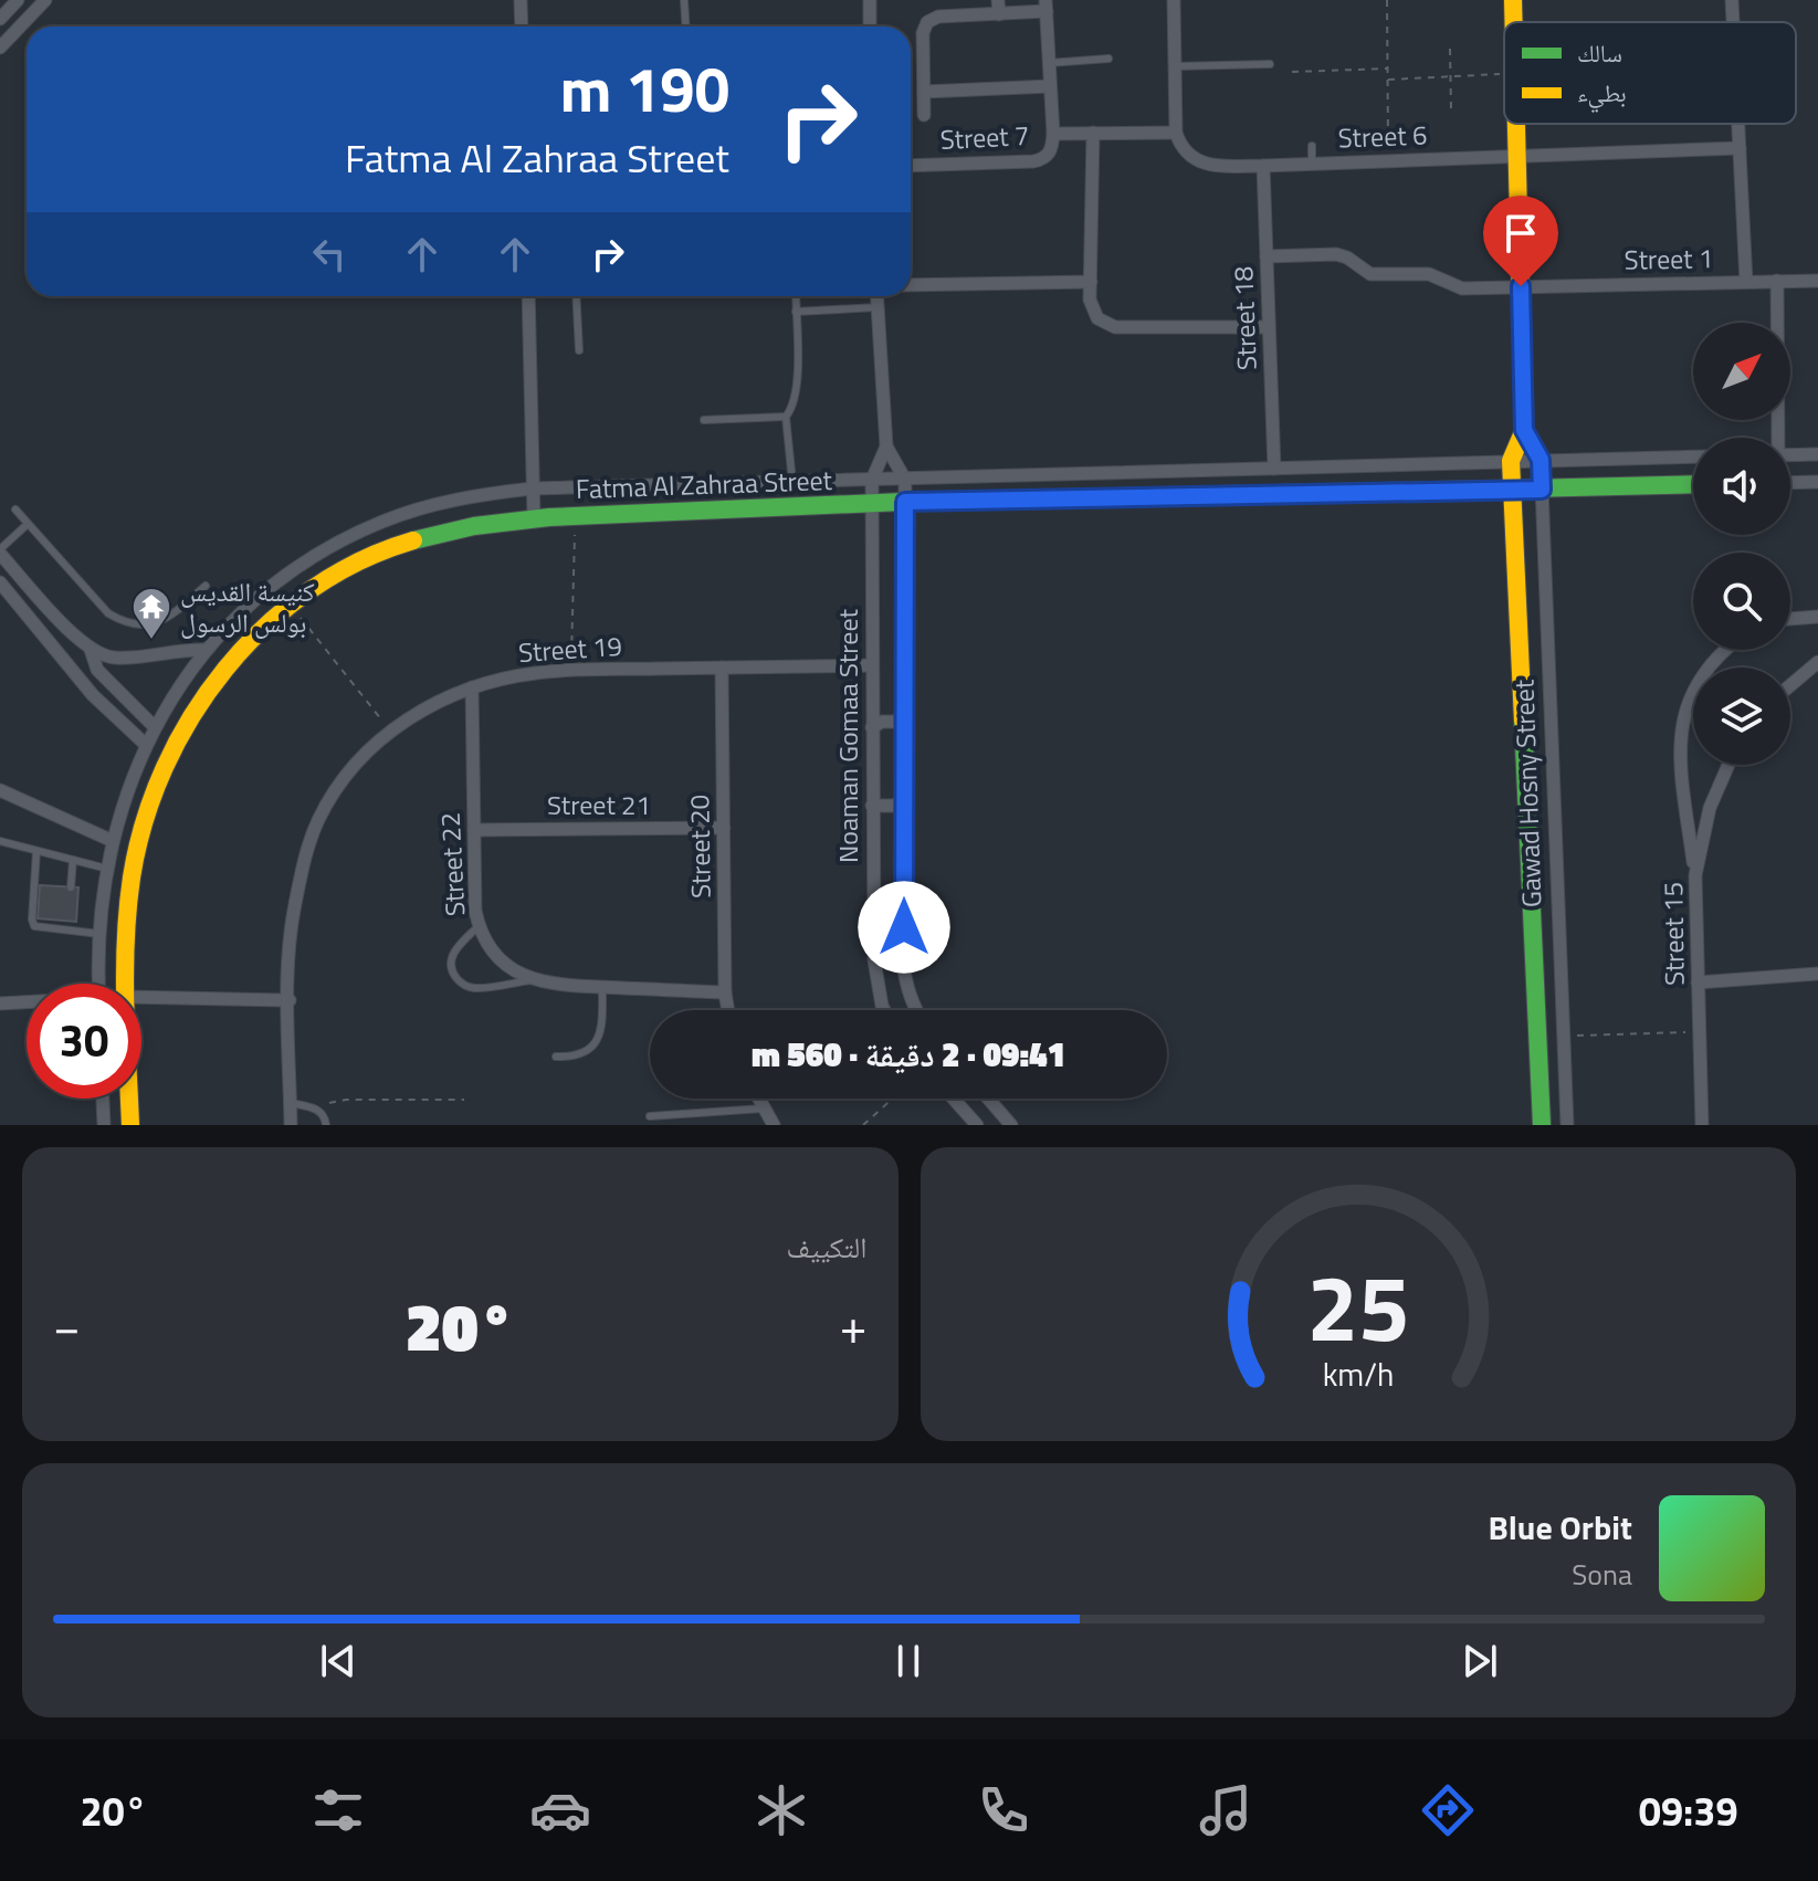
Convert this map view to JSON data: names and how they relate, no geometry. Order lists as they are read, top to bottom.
{
  "streets": {
    "street": [
      "Street 6",
      "Street 7",
      "Street 1",
      "Street 18",
      "Fatma Al Zahraa Street",
      "Street 19",
      "Noaman Gomaa Street",
      "Gawad Hosny Street",
      "Street 21",
      "Street 20",
      "Street 22",
      "Street 15"
    ]
  },
  "crossings": [
    ["Street 6", "Street 18"],
    ["Street 1", "Street 18"],
    ["Street 18", "Fatma Al Zahraa Street"],
    ["Fatma Al Zahraa Street", "Noaman Gomaa Street"],
    ["Fatma Al Zahraa Street", "Gawad Hosny Street"],
    ["Street 19", "Noaman Gomaa Street"],
    ["Street 19", "Street 20"],
    ["Street 19", "Street 22"],
    ["Street 21", "Street 20"],
    ["Street 21", "Street 22"],
    ["Street 20", "Street 22"]
  ],
  "places": {
    "temple": ["كنيسة القديس بولس الرسول"]
  },
  "legend": ["سالك", "بطيء"],
  "north": "top right",
  "page": {
    "turn": ["190 m", "Fatma Al Zahraa Street"],
    "limit": "30",
    "trip": "09:41 · 2 دقيقة · 560 m",
    "tile": "التكييف",
    "heat": ["−", "20°", "+"],
    "song": ["Blue Orbit", "Sona"],
    "tabs": ["09:39", "20°"],
    "gauge": ["25", "km/h"]
  }
}
